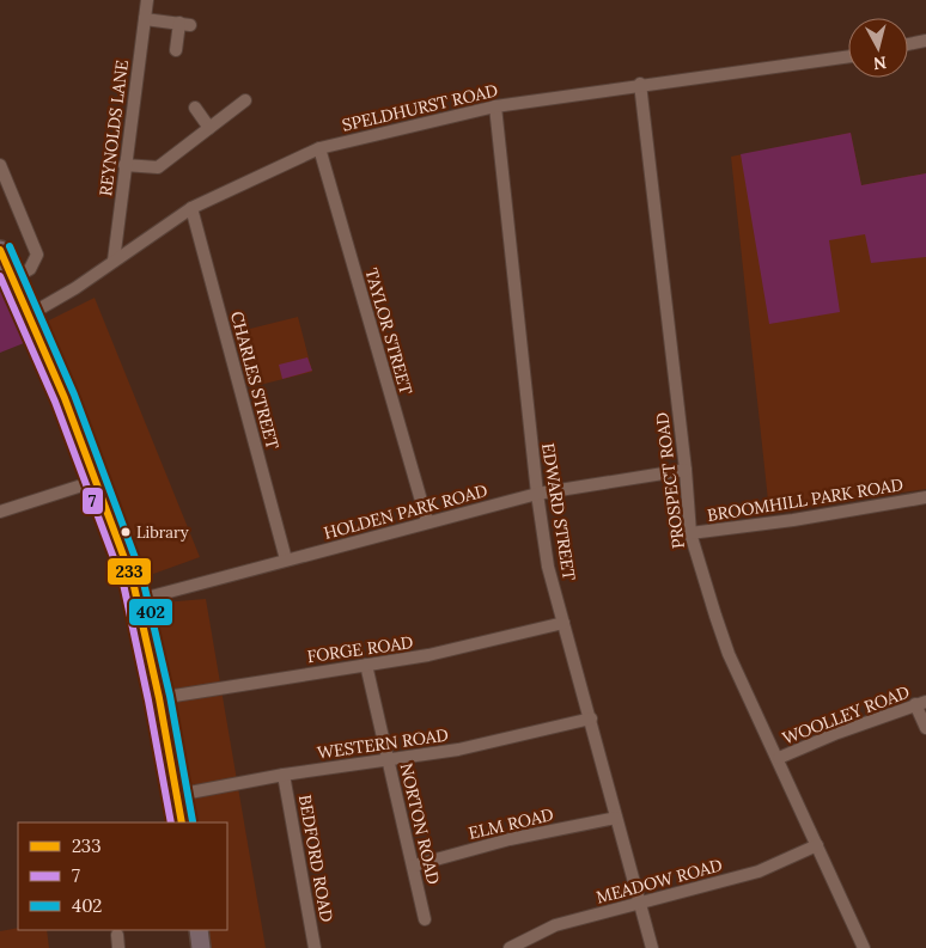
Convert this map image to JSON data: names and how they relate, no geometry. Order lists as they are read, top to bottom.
{
  "streets": {
    "street": [
      "SPELDHURST ROAD",
      "REYNOLDS LANE",
      "TAYLOR STREET",
      "CHARLES STREET",
      "PROSPECT ROAD",
      "BROOMHILL PARK ROAD",
      "HOLDEN PARK ROAD",
      "EDWARD STREET",
      "FORGE ROAD",
      "WOOLLEY ROAD",
      "WESTERN ROAD",
      "NORTON ROAD",
      "ELM ROAD",
      "BEDFORD ROAD",
      "MEADOW ROAD"
    ]
  },
  "crossings": [
    ["SPELDHURST ROAD", "REYNOLDS LANE"],
    ["SPELDHURST ROAD", "TAYLOR STREET"],
    ["SPELDHURST ROAD", "CHARLES STREET"],
    ["SPELDHURST ROAD", "PROSPECT ROAD"],
    ["SPELDHURST ROAD", "EDWARD STREET"],
    ["TAYLOR STREET", "HOLDEN PARK ROAD"],
    ["CHARLES STREET", "HOLDEN PARK ROAD"],
    ["PROSPECT ROAD", "BROOMHILL PARK ROAD"],
    ["PROSPECT ROAD", "HOLDEN PARK ROAD"],
    ["PROSPECT ROAD", "WOOLLEY ROAD"],
    ["PROSPECT ROAD", "MEADOW ROAD"],
    ["HOLDEN PARK ROAD", "EDWARD STREET"],
    ["EDWARD STREET", "FORGE ROAD"],
    ["EDWARD STREET", "WESTERN ROAD"],
    ["EDWARD STREET", "ELM ROAD"],
    ["EDWARD STREET", "MEADOW ROAD"],
    ["FORGE ROAD", "NORTON ROAD"],
    ["WESTERN ROAD", "NORTON ROAD"],
    ["WESTERN ROAD", "BEDFORD ROAD"],
    ["NORTON ROAD", "ELM ROAD"]
  ],
  "places": ["Library"],
  "lines": ["transit line 402", "transit line 233", "transit line 7"],
  "legend": ["233", "7", "402"],
  "north": "bottom"
}
